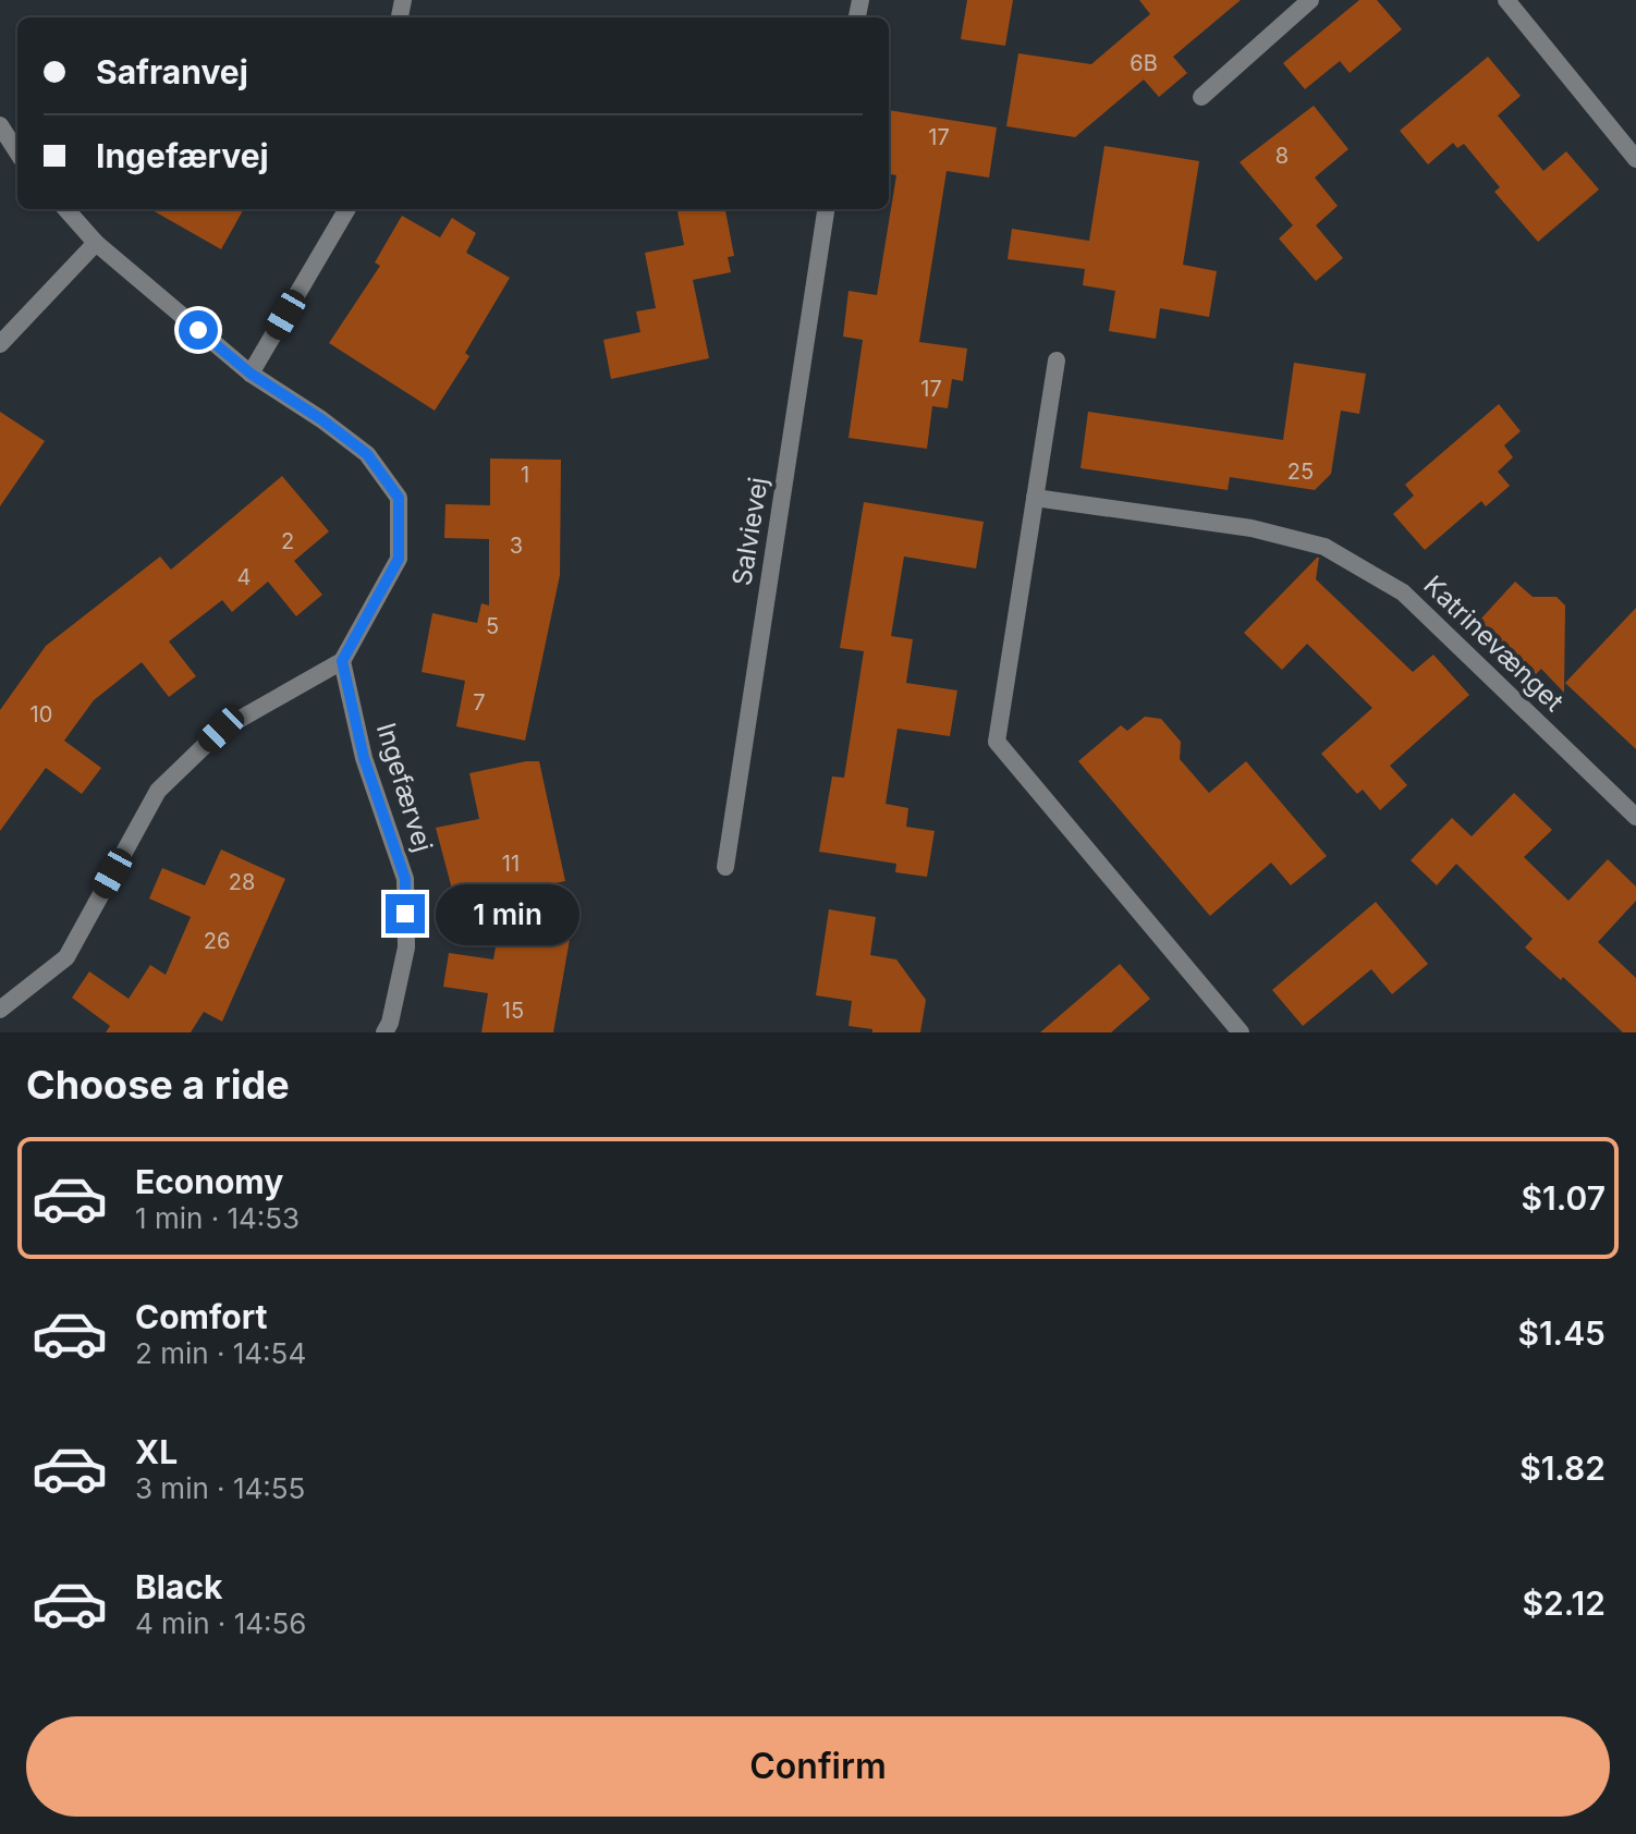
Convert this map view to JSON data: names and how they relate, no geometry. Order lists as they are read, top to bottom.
{
  "streets": {
    "street": ["Salvievej", "Katrinevænget", "Ingefærvej"]
  },
  "house_numbers": [
    "6B",
    "17",
    "8",
    "17",
    "25",
    "1",
    "2",
    "3",
    "4",
    "5",
    "7",
    "10",
    "11",
    "28",
    "26",
    "15"
  ],
  "page": {
    "banner": ["Safranvej", "Ingefærvej"],
    "bubble": "1 min",
    "heading": "Choose a ride",
    "list": [
      {
        "name": "Economy",
        "note": "1 min · 14:53",
        "value": "$1.07"
      },
      {
        "name": "Comfort",
        "note": "2 min · 14:54",
        "value": "$1.45"
      },
      {
        "name": "XL",
        "note": "3 min · 14:55",
        "value": "$1.82"
      },
      {
        "name": "Black",
        "note": "4 min · 14:56",
        "value": "$2.12"
      }
    ],
    "buttons": "Confirm"
  }
}
